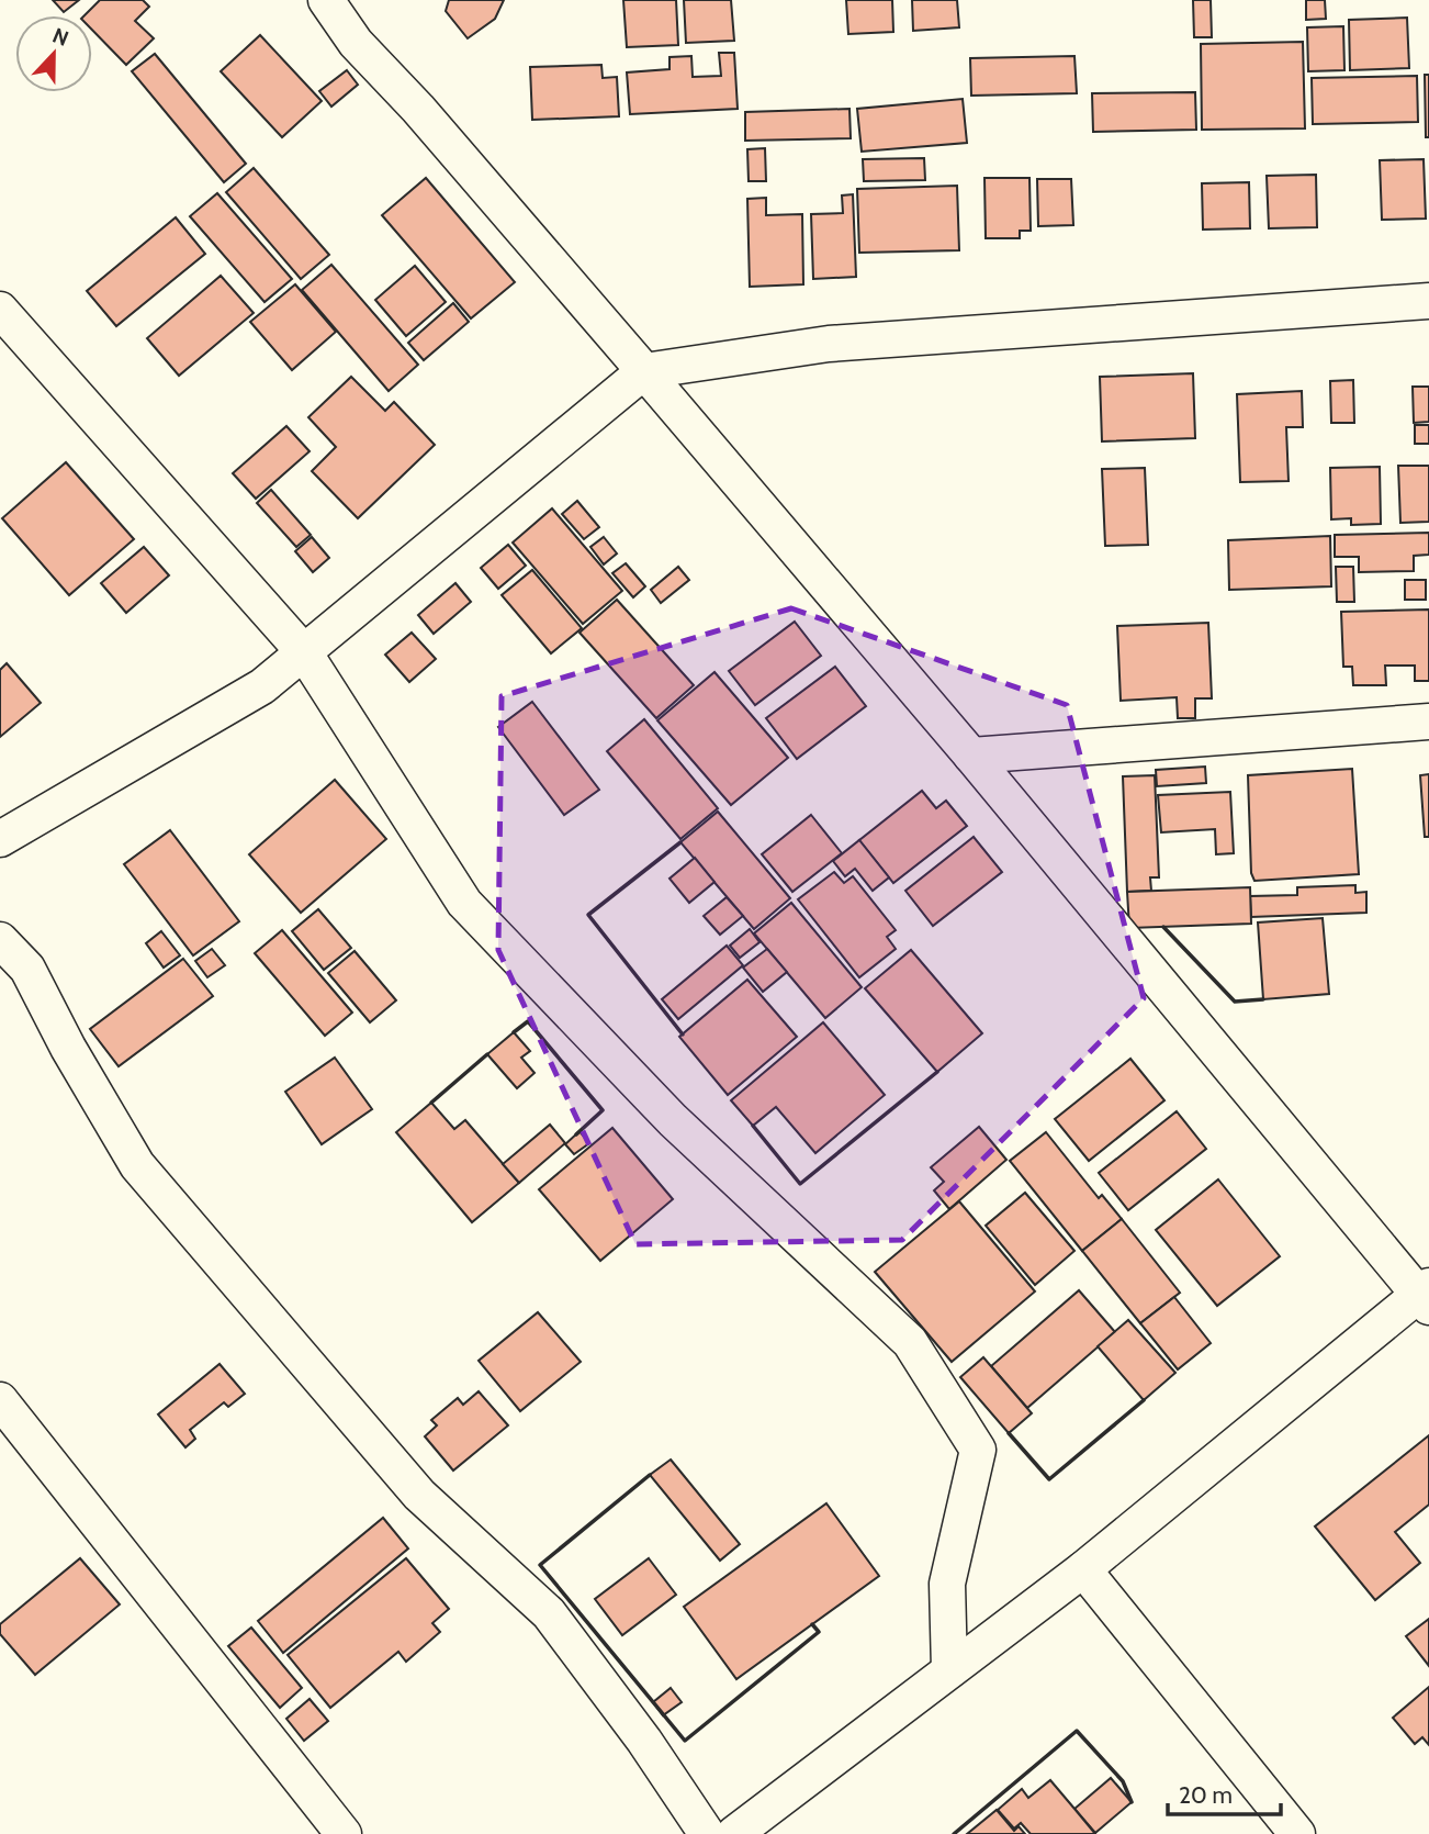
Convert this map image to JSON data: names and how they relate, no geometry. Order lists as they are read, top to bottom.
{
  "scale_bar": "20 m",
  "north": "top"
}
